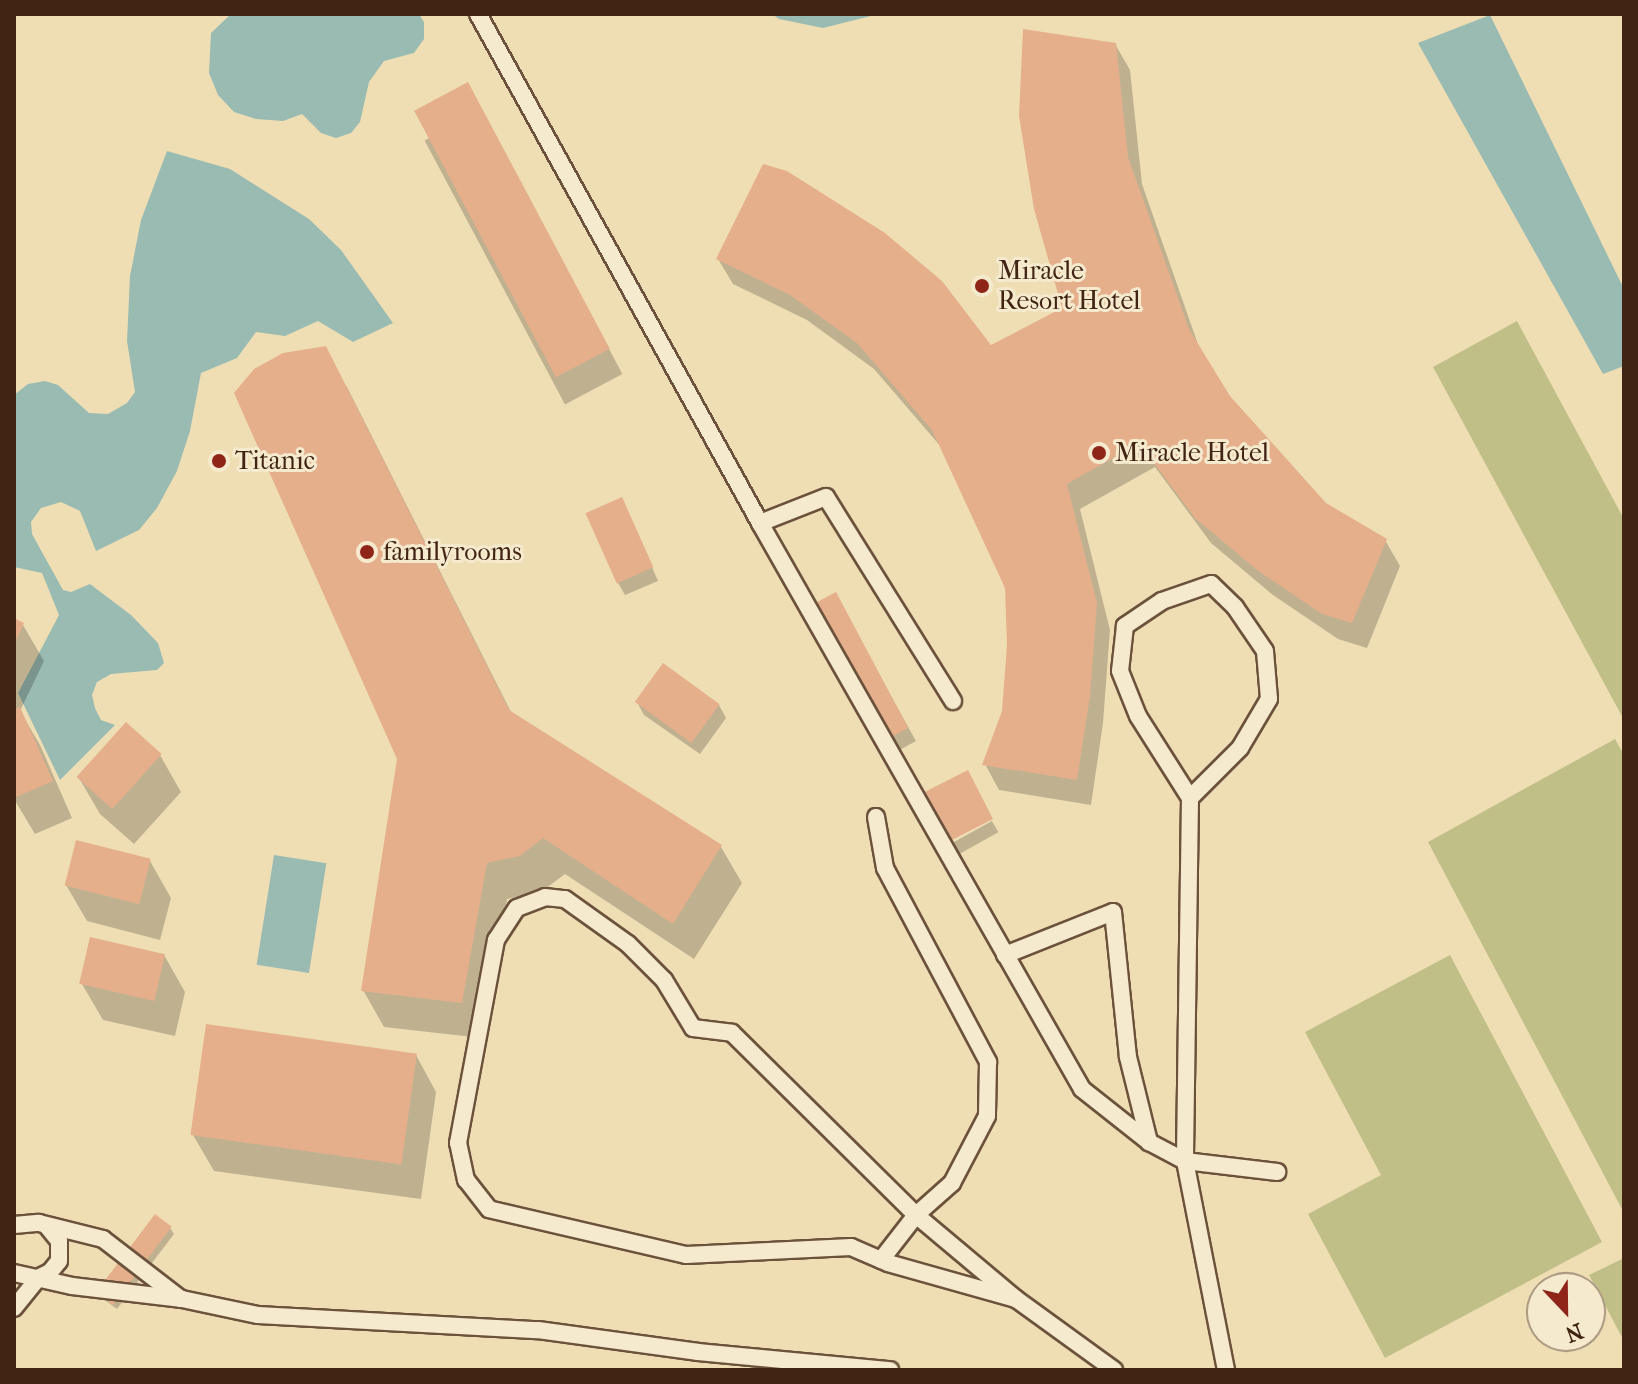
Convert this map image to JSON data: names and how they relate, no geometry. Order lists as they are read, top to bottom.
{
  "places": [
    "Miracle Resort Hotel",
    "Miracle Hotel",
    "Titanic",
    "familyrooms"
  ],
  "north": "bottom"
}
